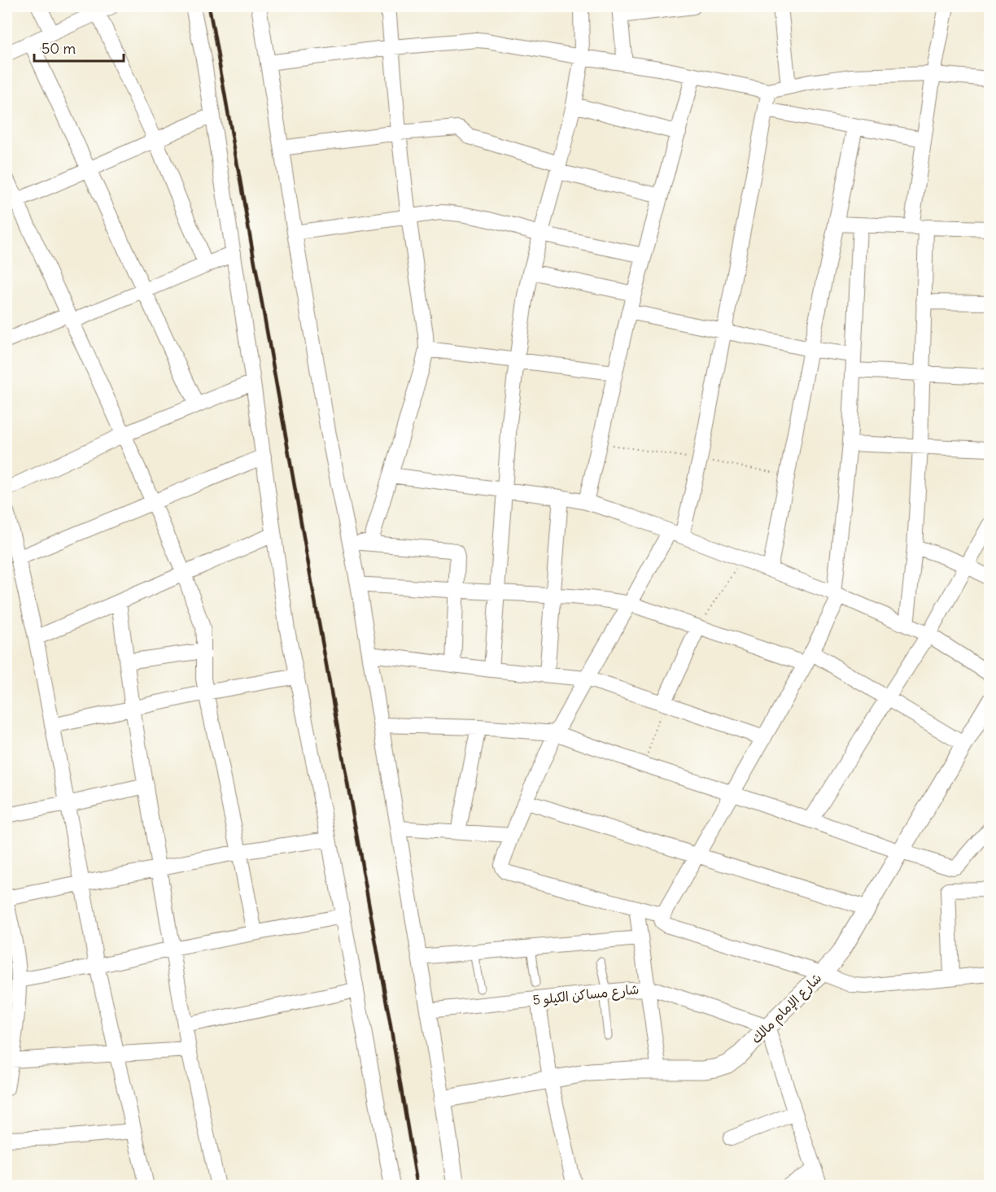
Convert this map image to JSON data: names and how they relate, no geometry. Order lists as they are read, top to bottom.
{
  "streets": {
    "street": ["شارع مساكن الكيلو 5", "شارع الإمام مالك"]
  },
  "crossings": [
    ["شارع مساكن الكيلو 5", "شارع الإمام مالك"]
  ],
  "scale_bar": "50 m"
}
